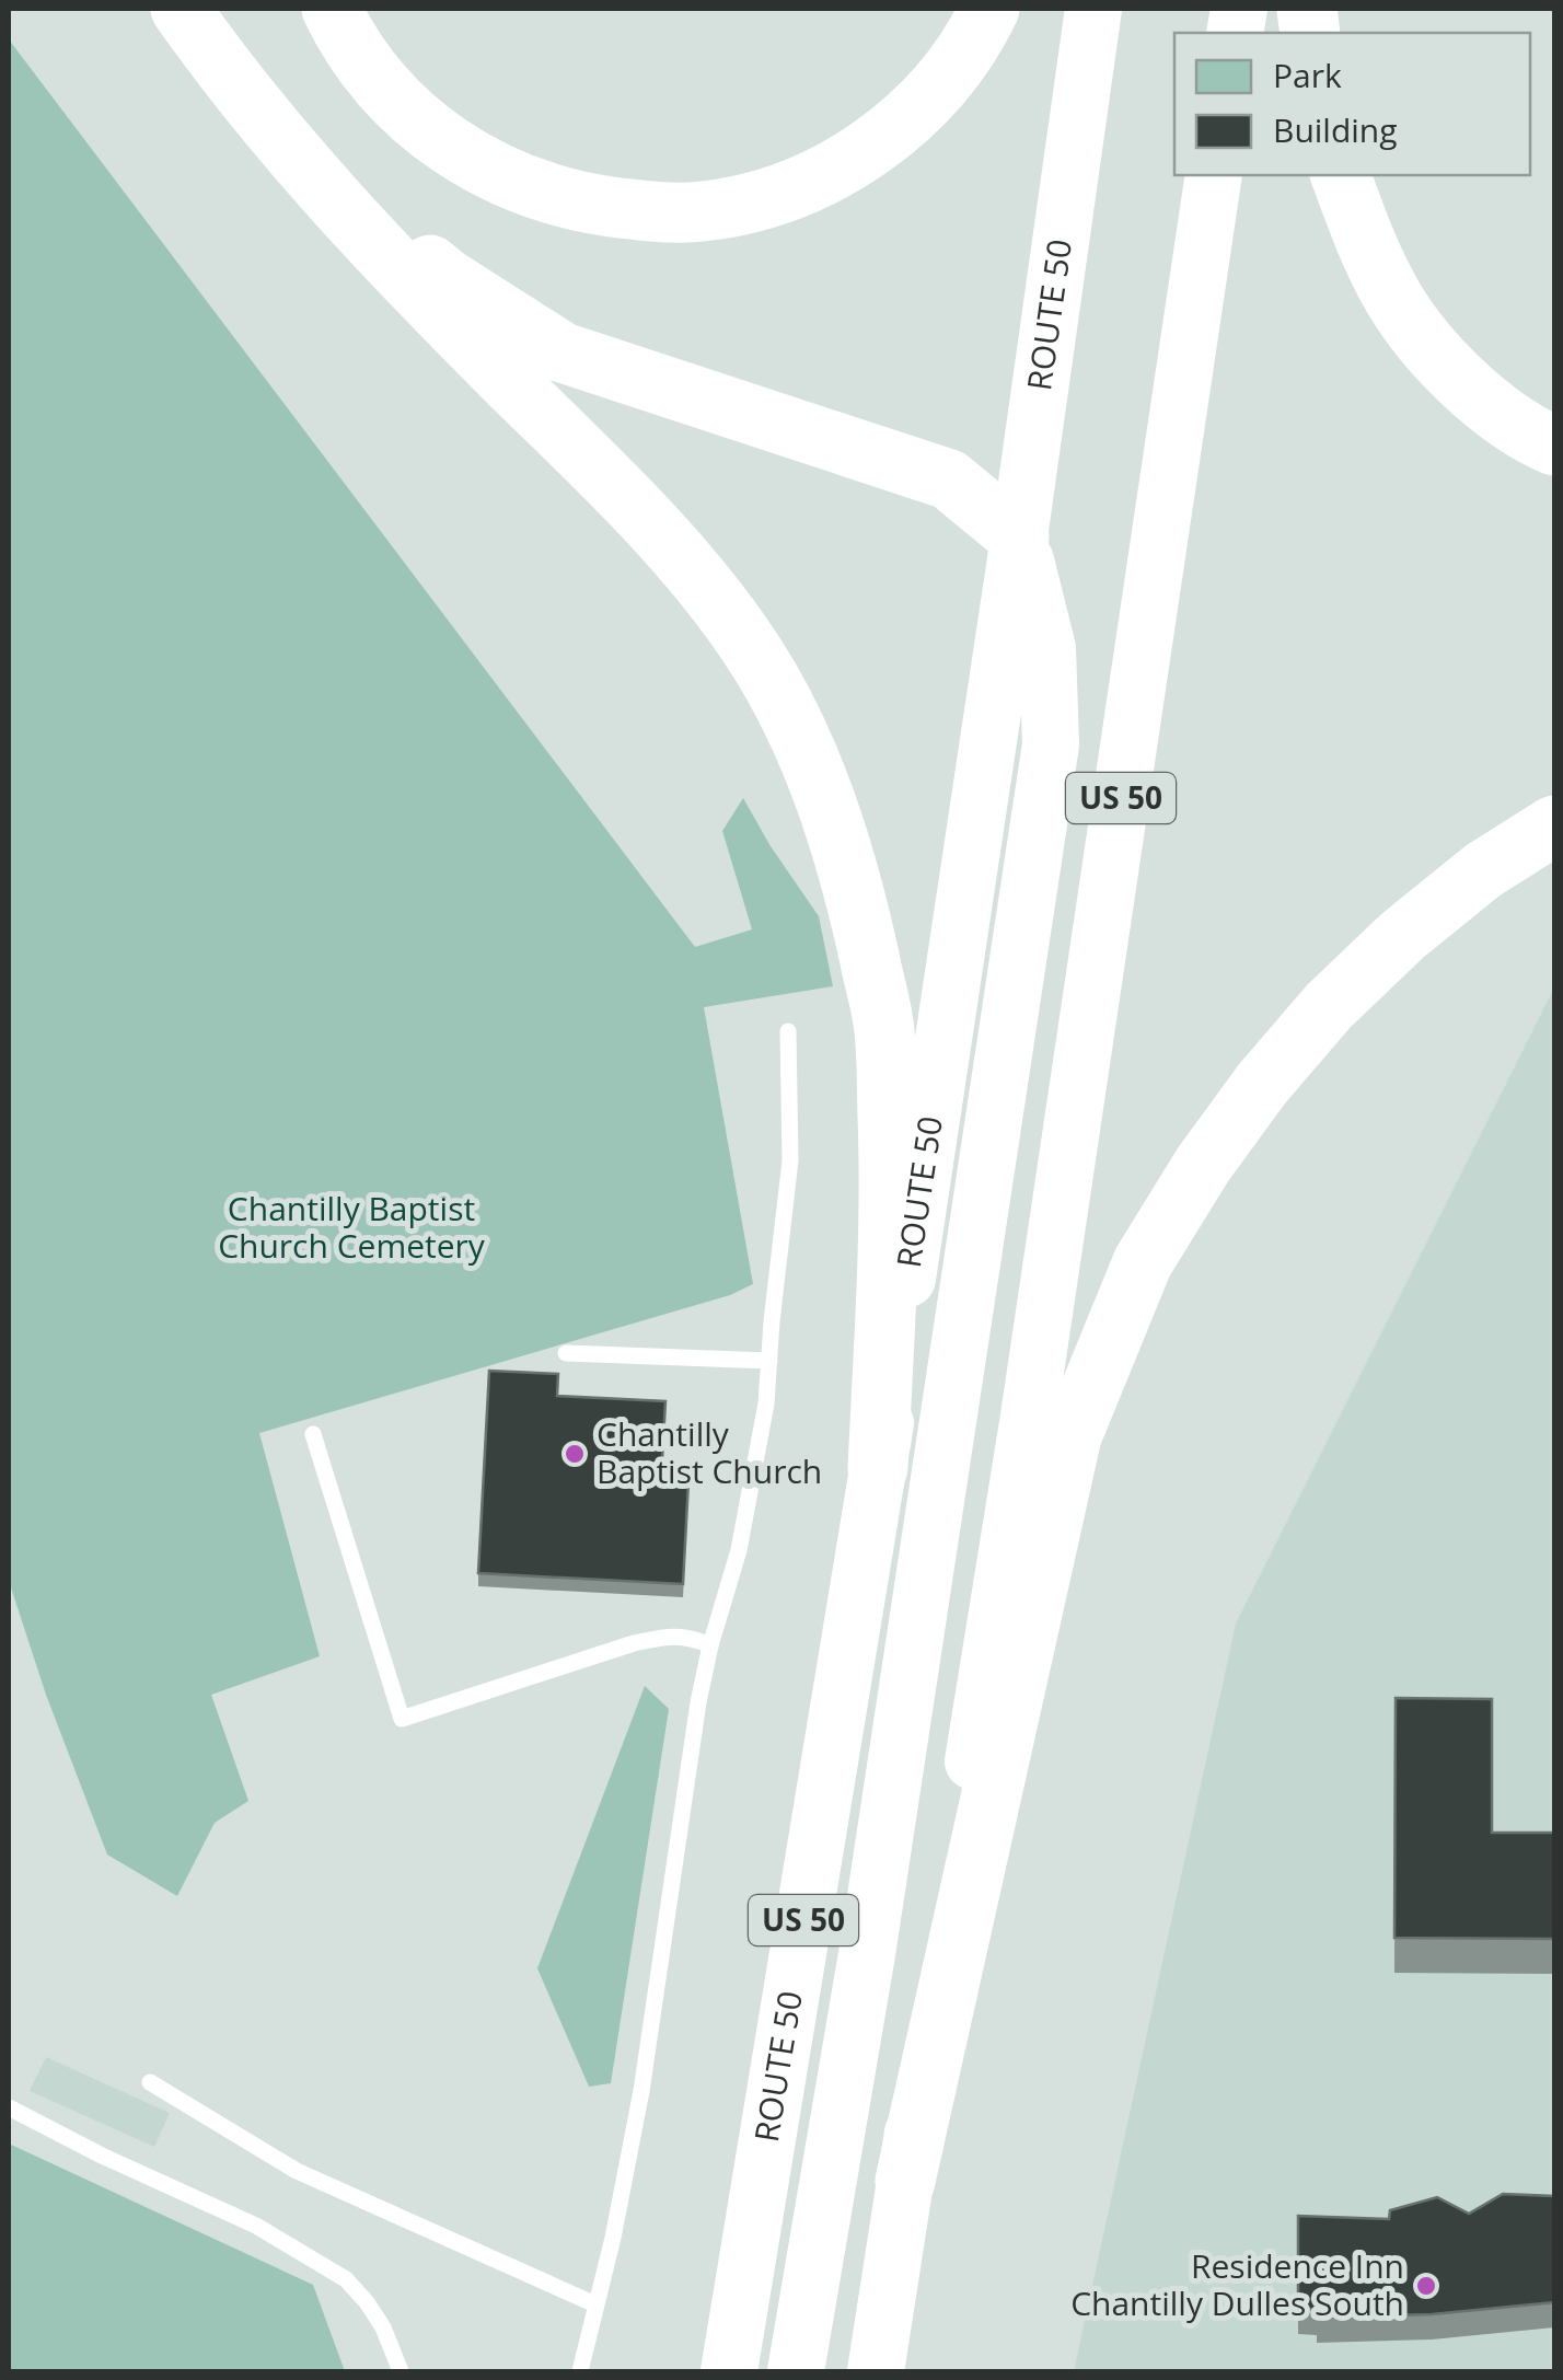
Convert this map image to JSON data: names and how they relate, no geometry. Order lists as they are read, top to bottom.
{
  "streets": {
    "highway": ["ROUTE 50", "US 50"]
  },
  "parks": ["Chantilly Baptist Church Cemetery"],
  "places": ["Chantilly Baptist Church", "Residence Inn Chantilly Dulles South"],
  "legend": ["Park", "Building"]
}
